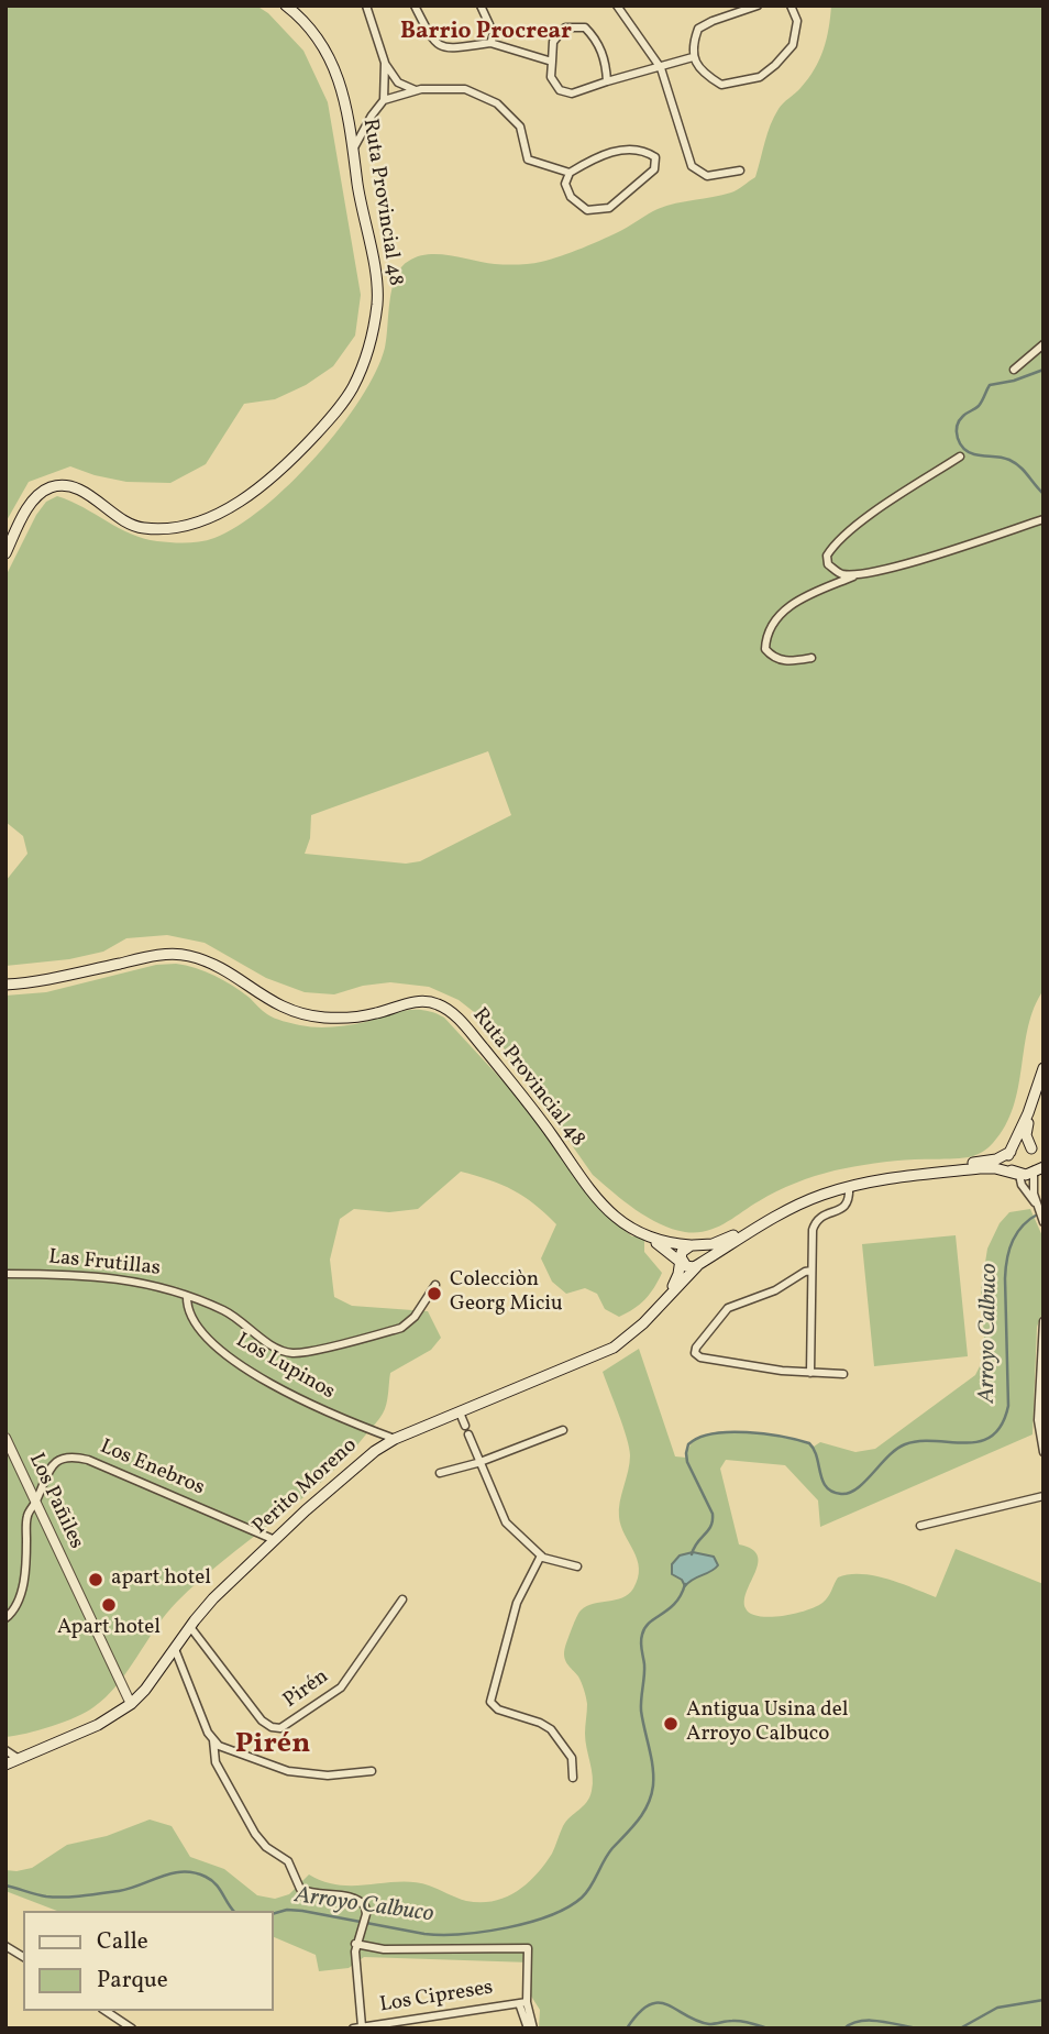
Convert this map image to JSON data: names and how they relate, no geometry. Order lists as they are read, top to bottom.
{
  "streets": {
    "main road": ["Ruta Provincial 48", "Perito Moreno"],
    "street": [
      "Las Frutillas",
      "Los Lupinos",
      "Los Enebros",
      "Los Pañiles",
      "Pirén",
      "Los Cipreses"
    ]
  },
  "crossings": [
    ["Ruta Provincial 48", "Perito Moreno"],
    ["Las Frutillas", "Los Lupinos"],
    ["Los Lupinos", "Perito Moreno"],
    ["Los Enebros", "Perito Moreno"],
    ["Los Enebros", "Los Pañiles"],
    ["Perito Moreno", "Los Pañiles"],
    ["Perito Moreno", "Pirén"]
  ],
  "districts": ["Barrio Procrear", "Pirén"],
  "water": ["Arroyo Calbuco"],
  "places": [
    "Colecciòn Georg Miciu",
    "apart hotel",
    "Apart hotel",
    "Antigua Usina del Arroyo Calbuco"
  ],
  "legend": ["Calle", "Parque"]
}
